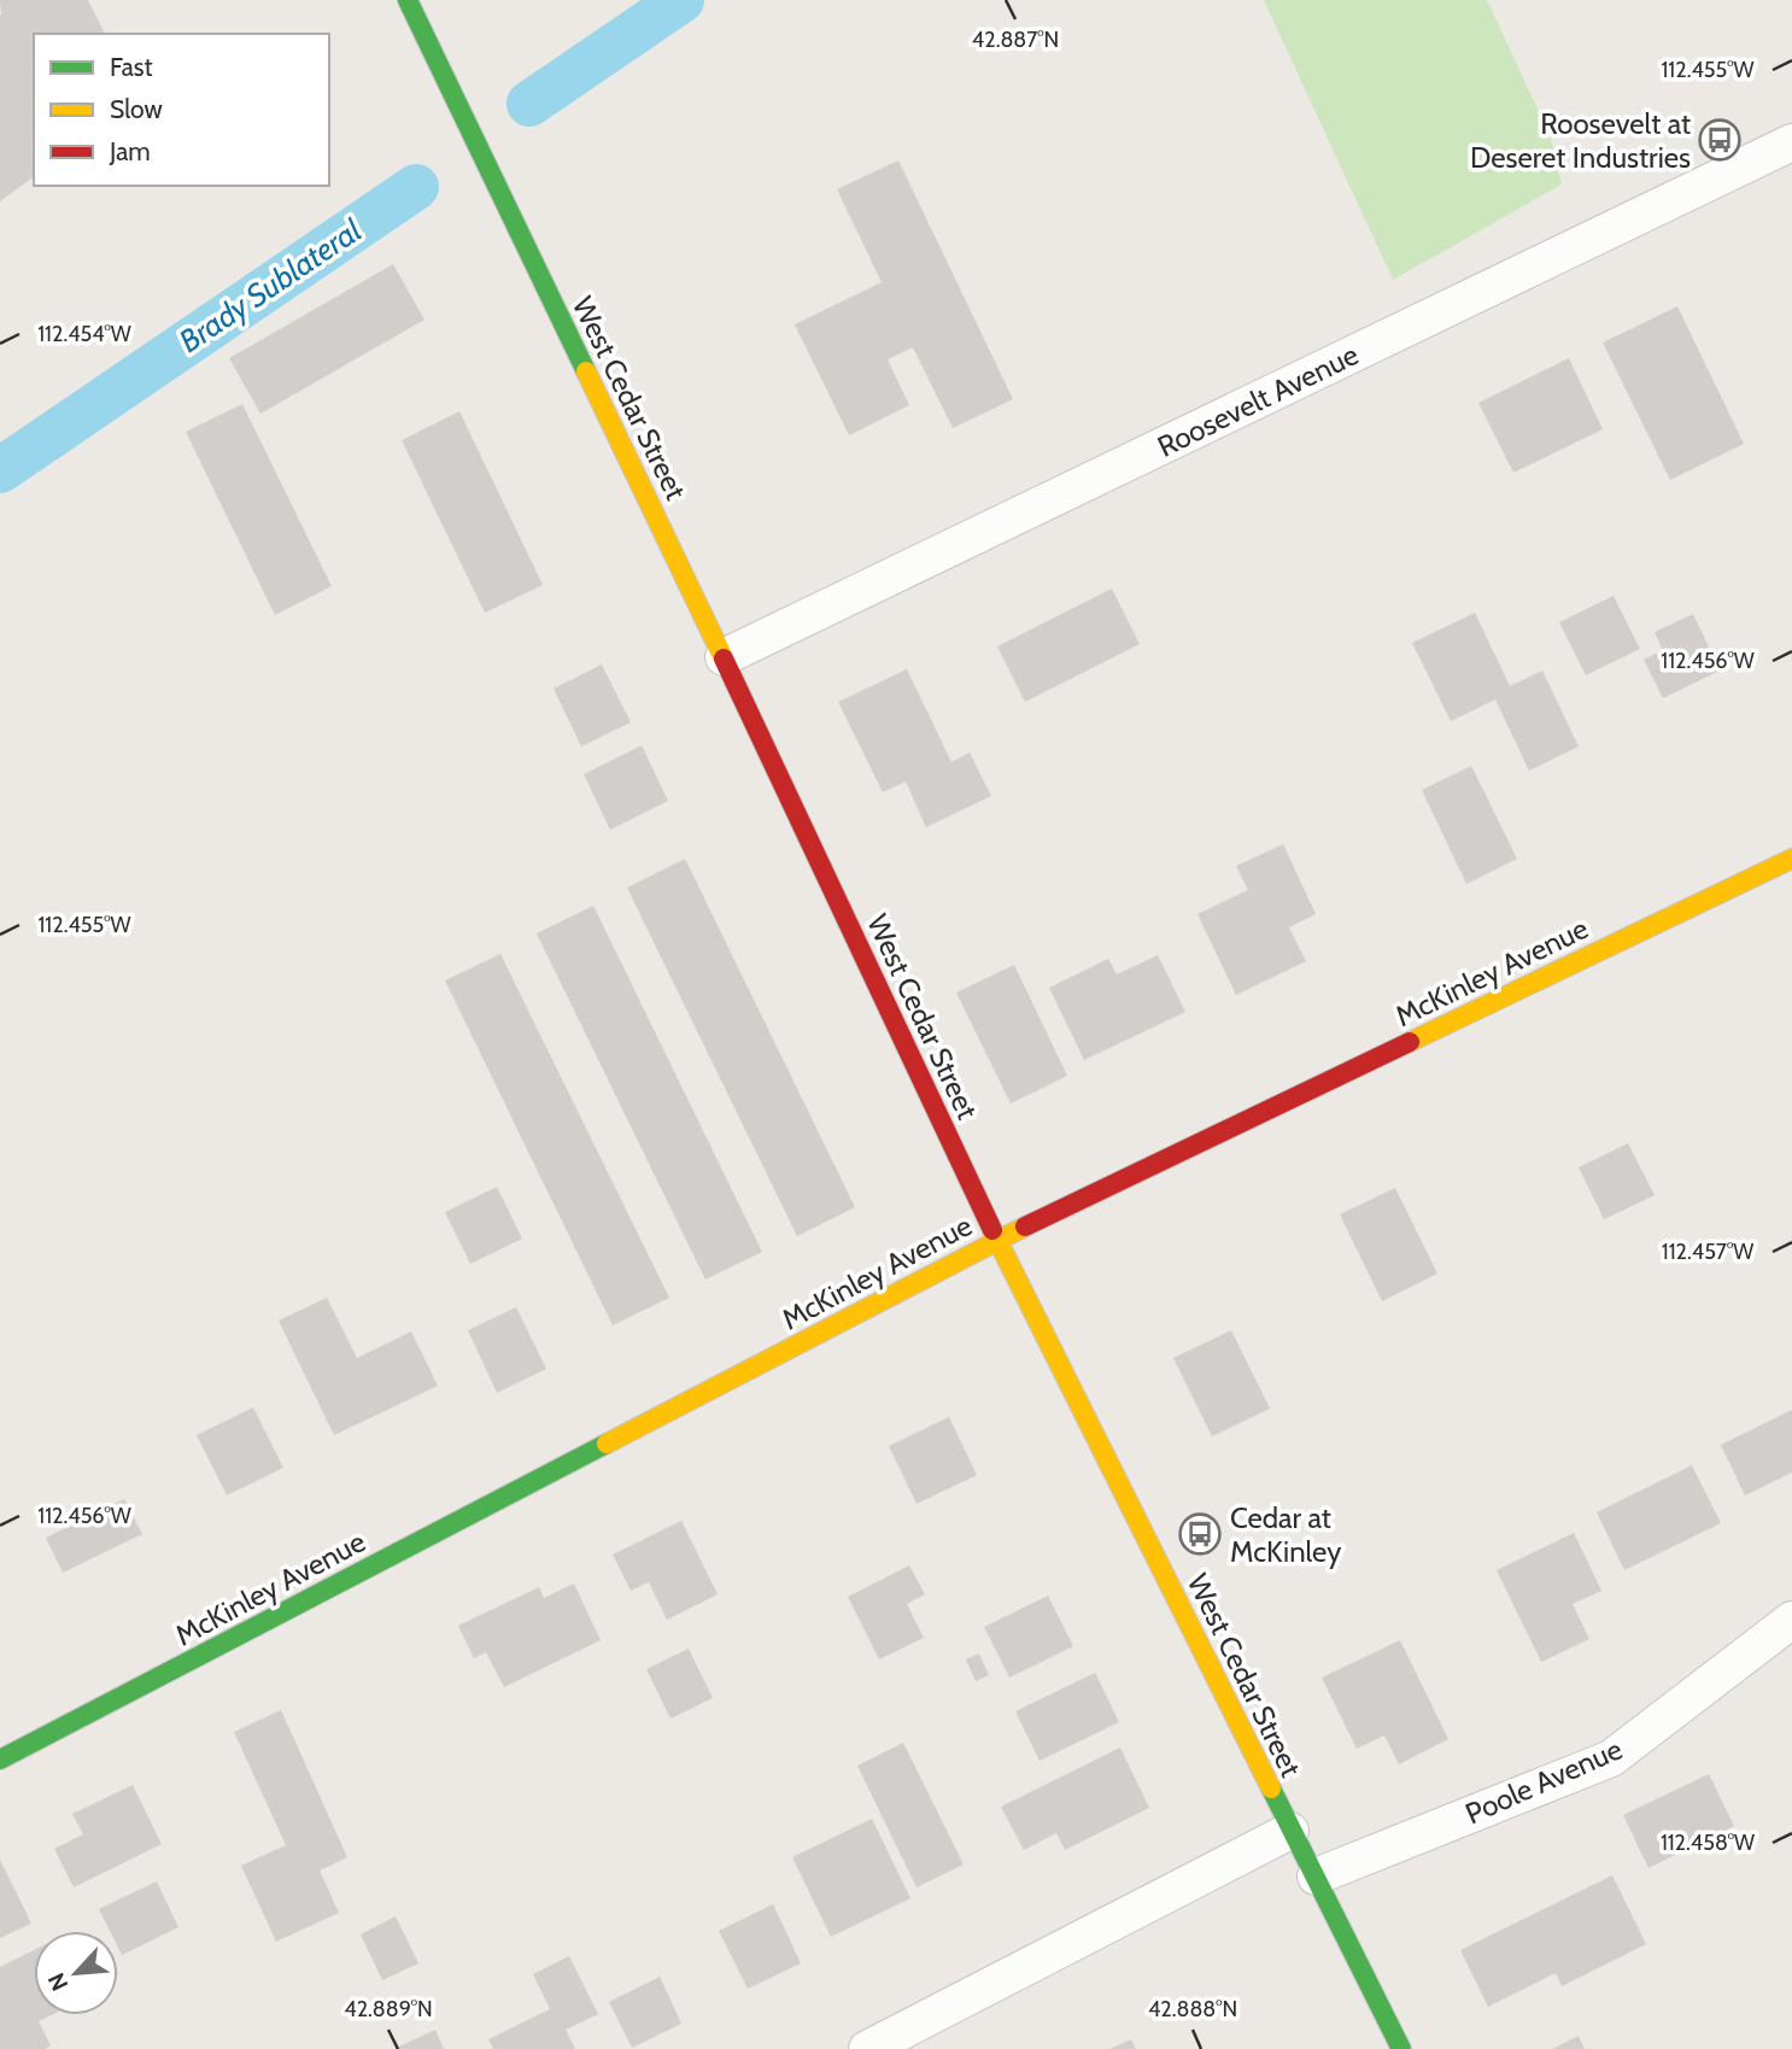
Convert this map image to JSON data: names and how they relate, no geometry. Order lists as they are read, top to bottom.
{
  "streets": {
    "street": [
      "West Cedar Street",
      "Roosevelt Avenue",
      "McKinley Avenue",
      "Poole Avenue"
    ]
  },
  "crossings": [
    ["West Cedar Street", "Roosevelt Avenue"],
    ["West Cedar Street", "McKinley Avenue"],
    ["West Cedar Street", "Poole Avenue"]
  ],
  "water": ["Brady Sublateral"],
  "places": {
    "bus stop": ["Roosevelt at Deseret Industries", "Cedar at McKinley"]
  },
  "legend": ["Fast", "Slow", "Jam"],
  "north": "bottom left",
  "coordinates": [
    "42.887°N",
    "112.455°W",
    "112.454°W",
    "112.456°W",
    "112.457°W",
    "112.458°W",
    "42.889°N",
    "42.888°N"
  ]
}
